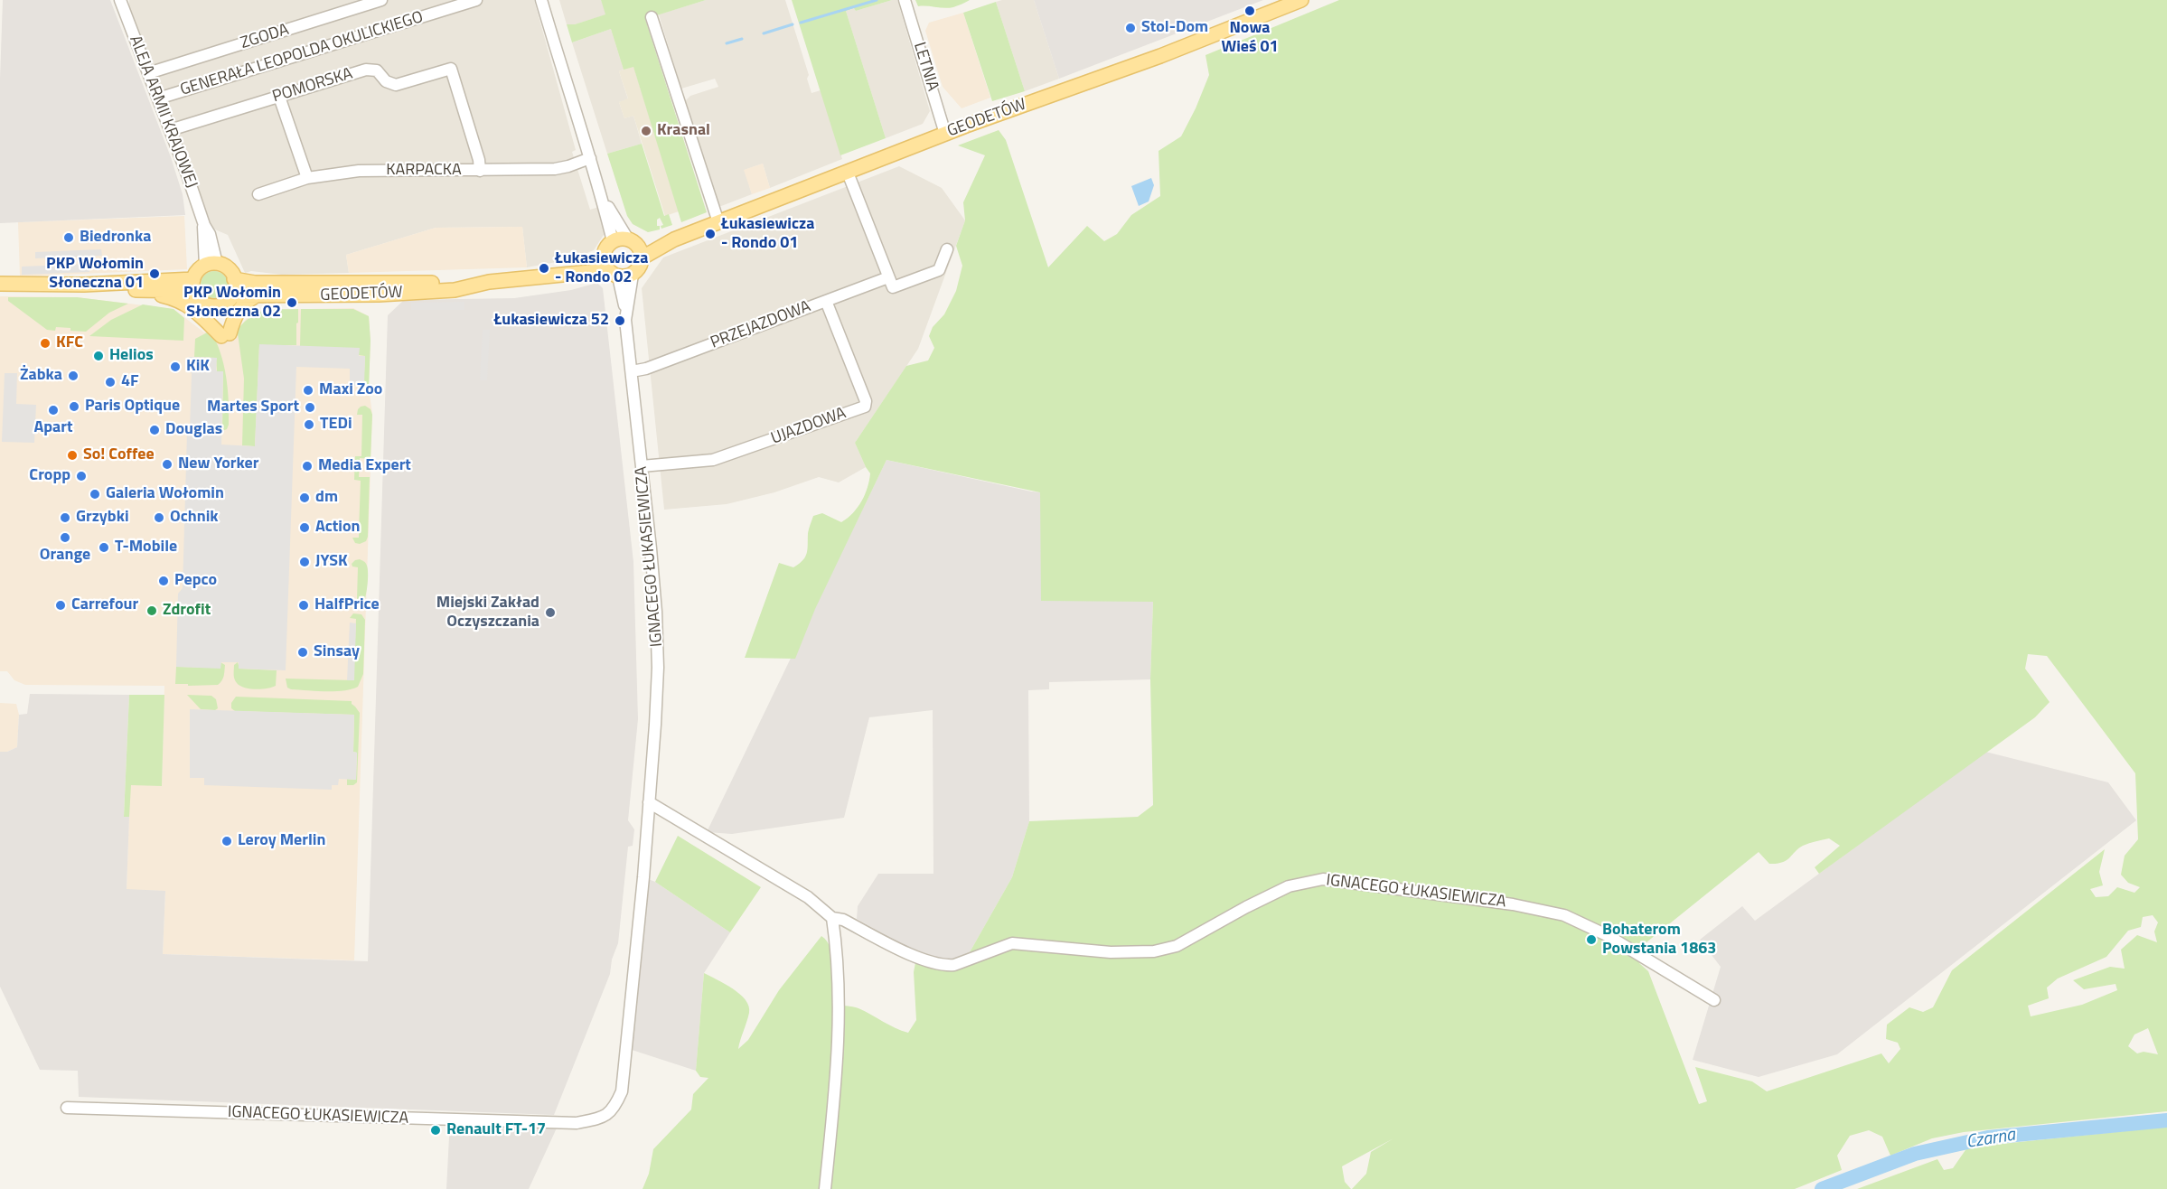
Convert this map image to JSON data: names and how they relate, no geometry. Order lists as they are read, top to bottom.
{
  "streets": {
    "main road": ["GEODETÓW"],
    "street": [
      "ZGODA",
      "GENERAŁA LEOPOLDA OKULICKIEGO",
      "LETNIA",
      "POMORSKA",
      "ALEJA ARMII KRAJOWEJ",
      "KARPACKA",
      "PRZEJAZDOWA",
      "UJAZDOWA",
      "IGNACEGO ŁUKASIEWICZA"
    ]
  },
  "crossings": [
    ["ZGODA", "ALEJA ARMII KRAJOWEJ"],
    ["GENERAŁA LEOPOLDA OKULICKIEGO", "ALEJA ARMII KRAJOWEJ"],
    ["LETNIA", "GEODETÓW"],
    ["POMORSKA", "ALEJA ARMII KRAJOWEJ"],
    ["POMORSKA", "KARPACKA"],
    ["ALEJA ARMII KRAJOWEJ", "GEODETÓW"],
    ["GEODETÓW", "IGNACEGO ŁUKASIEWICZA"],
    ["PRZEJAZDOWA", "UJAZDOWA"],
    ["PRZEJAZDOWA", "IGNACEGO ŁUKASIEWICZA"],
    ["UJAZDOWA", "IGNACEGO ŁUKASIEWICZA"]
  ],
  "water": ["Czarna"],
  "places": [
    "Nowa Wieś 01",
    "Stol-Dom",
    "Krasnal",
    "Łukasiewicza - Rondo 01",
    "Biedronka",
    "Łukasiewicza - Rondo 02",
    "PKP Wołomin Słoneczna 01",
    "PKP Wołomin Słoneczna 02",
    "Łukasiewicza 52",
    "KFC",
    "Helios",
    "KiK",
    "Żabka",
    "4F",
    "Maxi Zoo",
    "Paris Optique",
    "Martes Sport",
    "Apart",
    "TEDi",
    "Douglas",
    "So! Coffee",
    "New Yorker",
    "Media Expert",
    "Cropp",
    "Galeria Wołomin",
    "dm",
    "Grzybki",
    "Ochnik",
    "Action",
    "Orange",
    "T-Mobile",
    "JYSK",
    "Pepco",
    "Carrefour",
    "HalfPrice",
    "Zdrofit",
    "Miejski Zakład Oczyszczania",
    "Sinsay",
    "Leroy Merlin",
    "Bohaterom Powstania 1863",
    "Renault FT-17"
  ]
}
